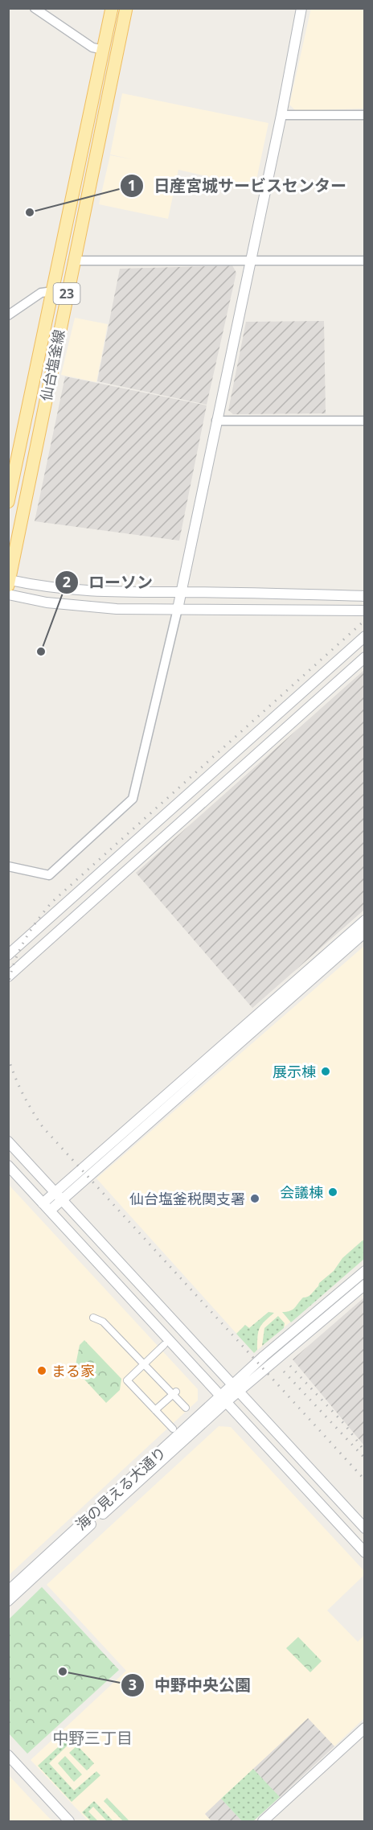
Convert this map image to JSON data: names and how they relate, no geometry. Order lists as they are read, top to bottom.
{
  "streets": {
    "main road": ["23", "仙台塩釜線"],
    "street": ["海の見える大通り"]
  },
  "districts": ["中野三丁目"],
  "places": [
    "日産宮城サービスセンター",
    "ローソン",
    "展示棟",
    "会議棟",
    "仙台塩釜税関支署",
    "まる家",
    "中野中央公園"
  ]
}
